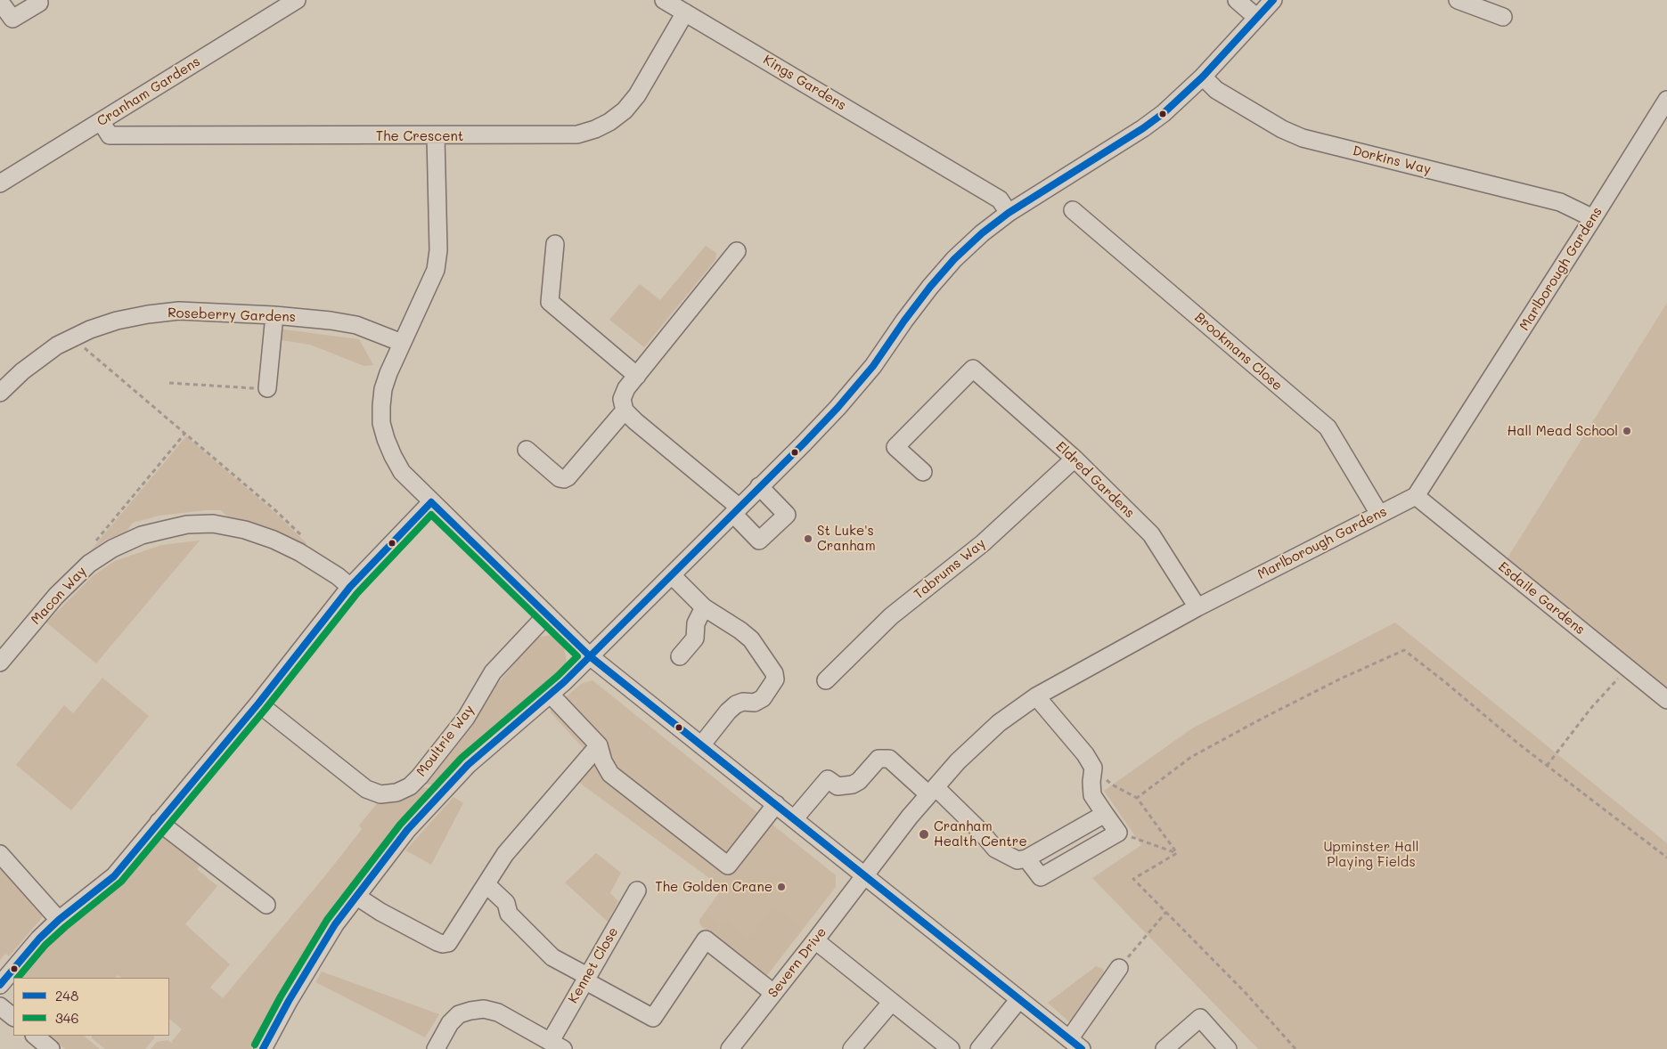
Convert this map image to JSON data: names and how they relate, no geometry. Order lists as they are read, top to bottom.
{
  "streets": {
    "street": [
      "Kings Gardens",
      "Cranham Gardens",
      "The Crescent",
      "Dorkins Way",
      "Marlborough Gardens",
      "Roseberry Gardens",
      "Brookmans Close",
      "Eldred Gardens",
      "Tabrums Way",
      "Macon Way",
      "Esdaile Gardens",
      "Moultrie Way",
      "Severn Drive",
      "Kennet Close"
    ]
  },
  "crossings": [
    ["Kings Gardens", "The Crescent"],
    ["Cranham Gardens", "The Crescent"],
    ["Dorkins Way", "Marlborough Gardens"],
    ["Marlborough Gardens", "Brookmans Close"],
    ["Marlborough Gardens", "Eldred Gardens"],
    ["Marlborough Gardens", "Esdaile Gardens"],
    ["Marlborough Gardens", "Severn Drive"],
    ["Eldred Gardens", "Tabrums Way"]
  ],
  "parks": ["Upminster Hall Playing Fields"],
  "places": [
    "Hall Mead School",
    "St Luke's Cranham",
    "Cranham Health Centre",
    "The Golden Crane"
  ],
  "lines": ["transit line 248", "transit line 346"],
  "legend": ["248", "346"]
}
